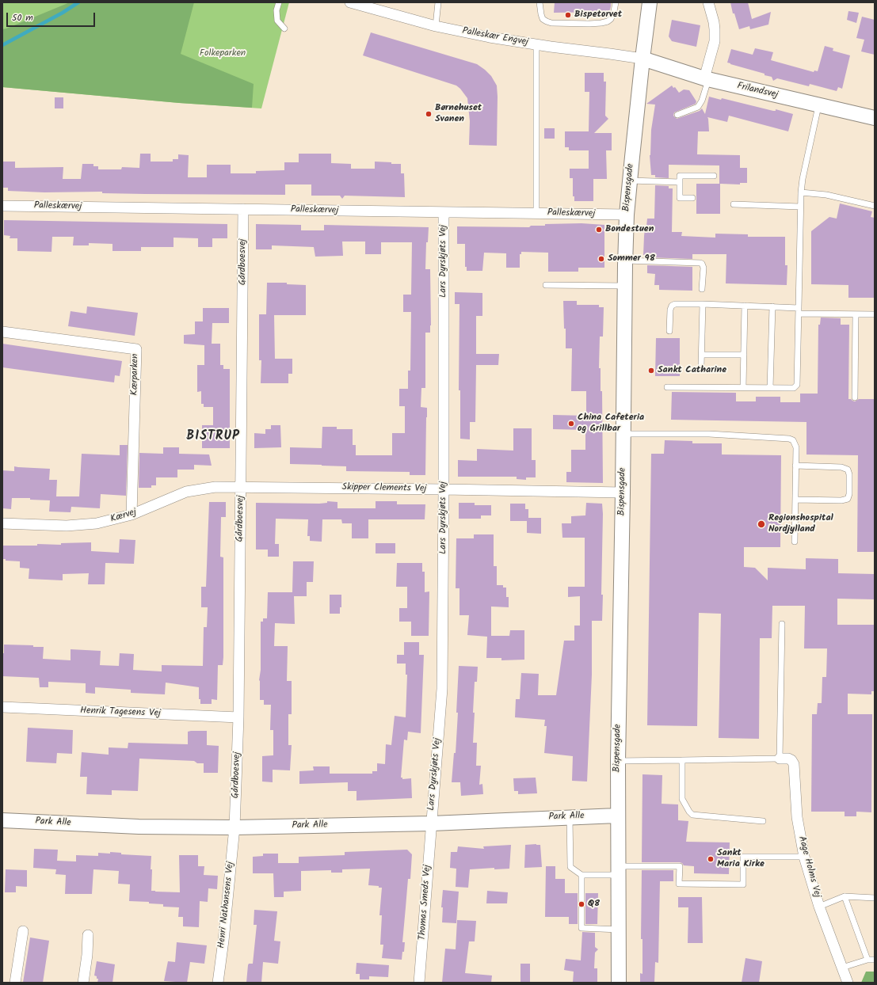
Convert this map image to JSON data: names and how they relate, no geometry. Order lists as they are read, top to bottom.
{
  "streets": {
    "street": [
      "Palleskær Engvej",
      "Frilandsvej",
      "Bispensgade",
      "Palleskærvej",
      "Lars Dyrskjøts Vej",
      "Gårdboesvej",
      "Kærparken",
      "Skipper Clements Vej",
      "Kærvej",
      "Henrik Tagesens Vej",
      "Park Alle",
      "Aage Holms Vej",
      "Thomas Smeds Vej",
      "Henri Nathansens Vej"
    ]
  },
  "crossings": [
    ["Palleskær Engvej", "Frilandsvej"],
    ["Palleskær Engvej", "Bispensgade"],
    ["Frilandsvej", "Bispensgade"],
    ["Bispensgade", "Palleskærvej"],
    ["Bispensgade", "Skipper Clements Vej"],
    ["Bispensgade", "Park Alle"],
    ["Palleskærvej", "Lars Dyrskjøts Vej"],
    ["Palleskærvej", "Gårdboesvej"],
    ["Lars Dyrskjøts Vej", "Skipper Clements Vej"],
    ["Lars Dyrskjøts Vej", "Park Alle"],
    ["Lars Dyrskjøts Vej", "Thomas Smeds Vej"],
    ["Gårdboesvej", "Skipper Clements Vej"],
    ["Gårdboesvej", "Kærvej"],
    ["Gårdboesvej", "Henrik Tagesens Vej"],
    ["Gårdboesvej", "Park Alle"],
    ["Gårdboesvej", "Henri Nathansens Vej"],
    ["Kærparken", "Kærvej"],
    ["Skipper Clements Vej", "Kærvej"],
    ["Park Alle", "Thomas Smeds Vej"],
    ["Park Alle", "Henri Nathansens Vej"]
  ],
  "districts": ["BISTRUP"],
  "parks": ["Folkeparken"],
  "places": [
    "Bispetorvet",
    "Børnehuset Svanen",
    "Bondestuen",
    "Sommer 98",
    "Sankt Catharine",
    "China Cafeteria og Grillbar",
    "Regionshospital Nordjylland",
    "Sankt Maria Kirke",
    "Q8"
  ],
  "scale_bar": "50 m"
}
